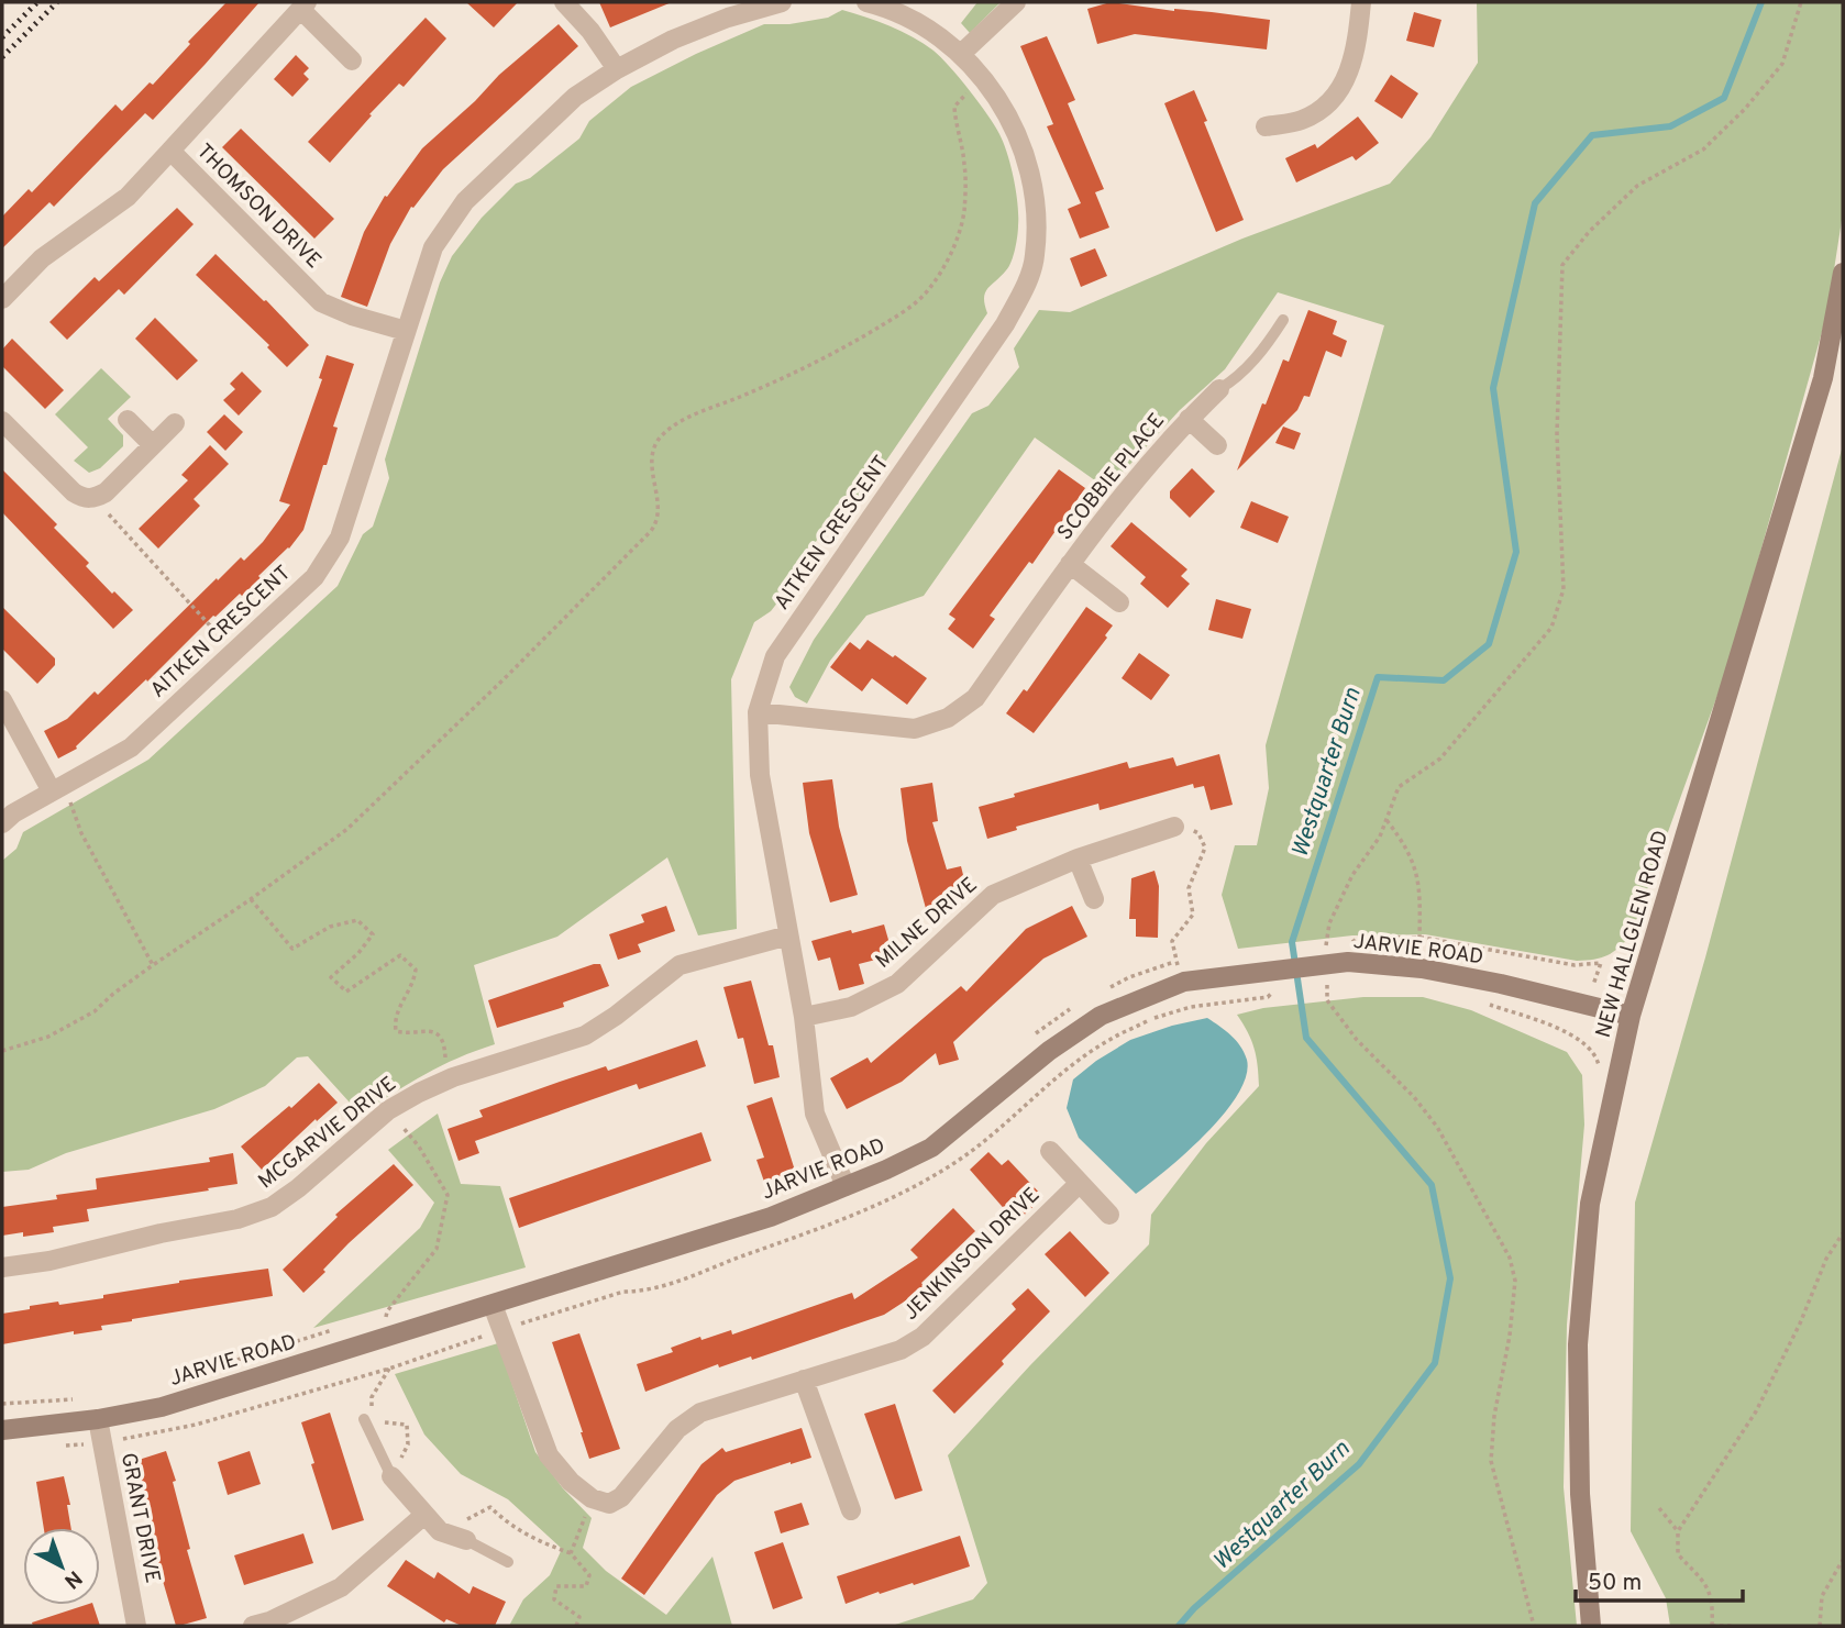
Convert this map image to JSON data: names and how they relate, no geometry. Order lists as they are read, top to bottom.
{
  "streets": {
    "street": [
      "THOMSON DRIVE",
      "SCOBBIE PLACE",
      "AITKEN CRESCENT",
      "MILNE DRIVE",
      "NEW HALLGLEN ROAD",
      "JARVIE ROAD",
      "MCGARVIE DRIVE",
      "JENKINSON DRIVE",
      "GRANT DRIVE"
    ]
  },
  "crossings": [
    ["THOMSON DRIVE", "AITKEN CRESCENT"],
    ["SCOBBIE PLACE", "AITKEN CRESCENT"],
    ["AITKEN CRESCENT", "MILNE DRIVE"],
    ["AITKEN CRESCENT", "JARVIE ROAD"],
    ["AITKEN CRESCENT", "MCGARVIE DRIVE"],
    ["NEW HALLGLEN ROAD", "JARVIE ROAD"],
    ["JARVIE ROAD", "GRANT DRIVE"]
  ],
  "water": ["Westquarter Burn"],
  "scale_bar": "50 m",
  "north": "bottom right"
}
